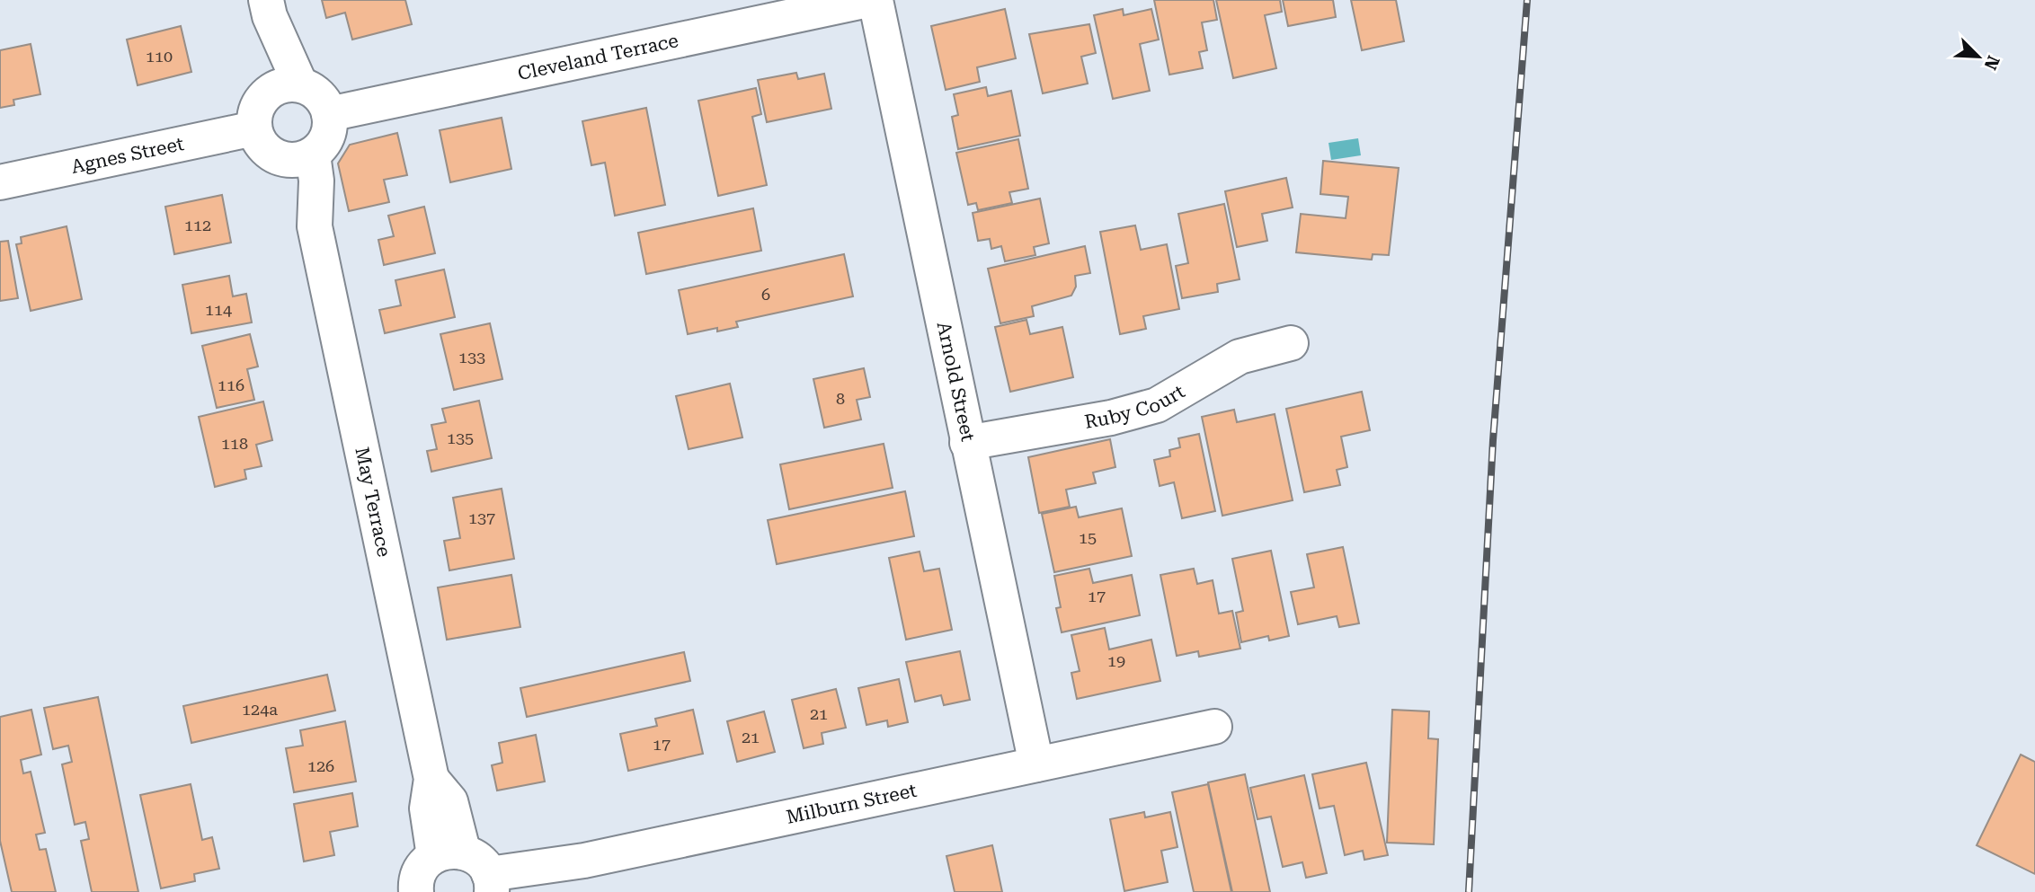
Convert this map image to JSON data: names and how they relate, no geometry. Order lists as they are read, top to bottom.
{
  "streets": {
    "street": [
      "Cleveland Terrace",
      "Agnes Street",
      "Arnold Street",
      "Ruby Court",
      "May Terrace",
      "Milburn Street"
    ]
  },
  "crossings": [
    ["Cleveland Terrace", "Agnes Street"],
    ["Cleveland Terrace", "May Terrace"],
    ["Agnes Street", "May Terrace"],
    ["Arnold Street", "Ruby Court"],
    ["Arnold Street", "Milburn Street"]
  ],
  "house_numbers": [
    "110",
    "112",
    "6",
    "114",
    "133",
    "116",
    "8",
    "135",
    "118",
    "137",
    "15",
    "17",
    "19",
    "124a",
    "21",
    "21",
    "17",
    "126"
  ],
  "north": "bottom right"
}
